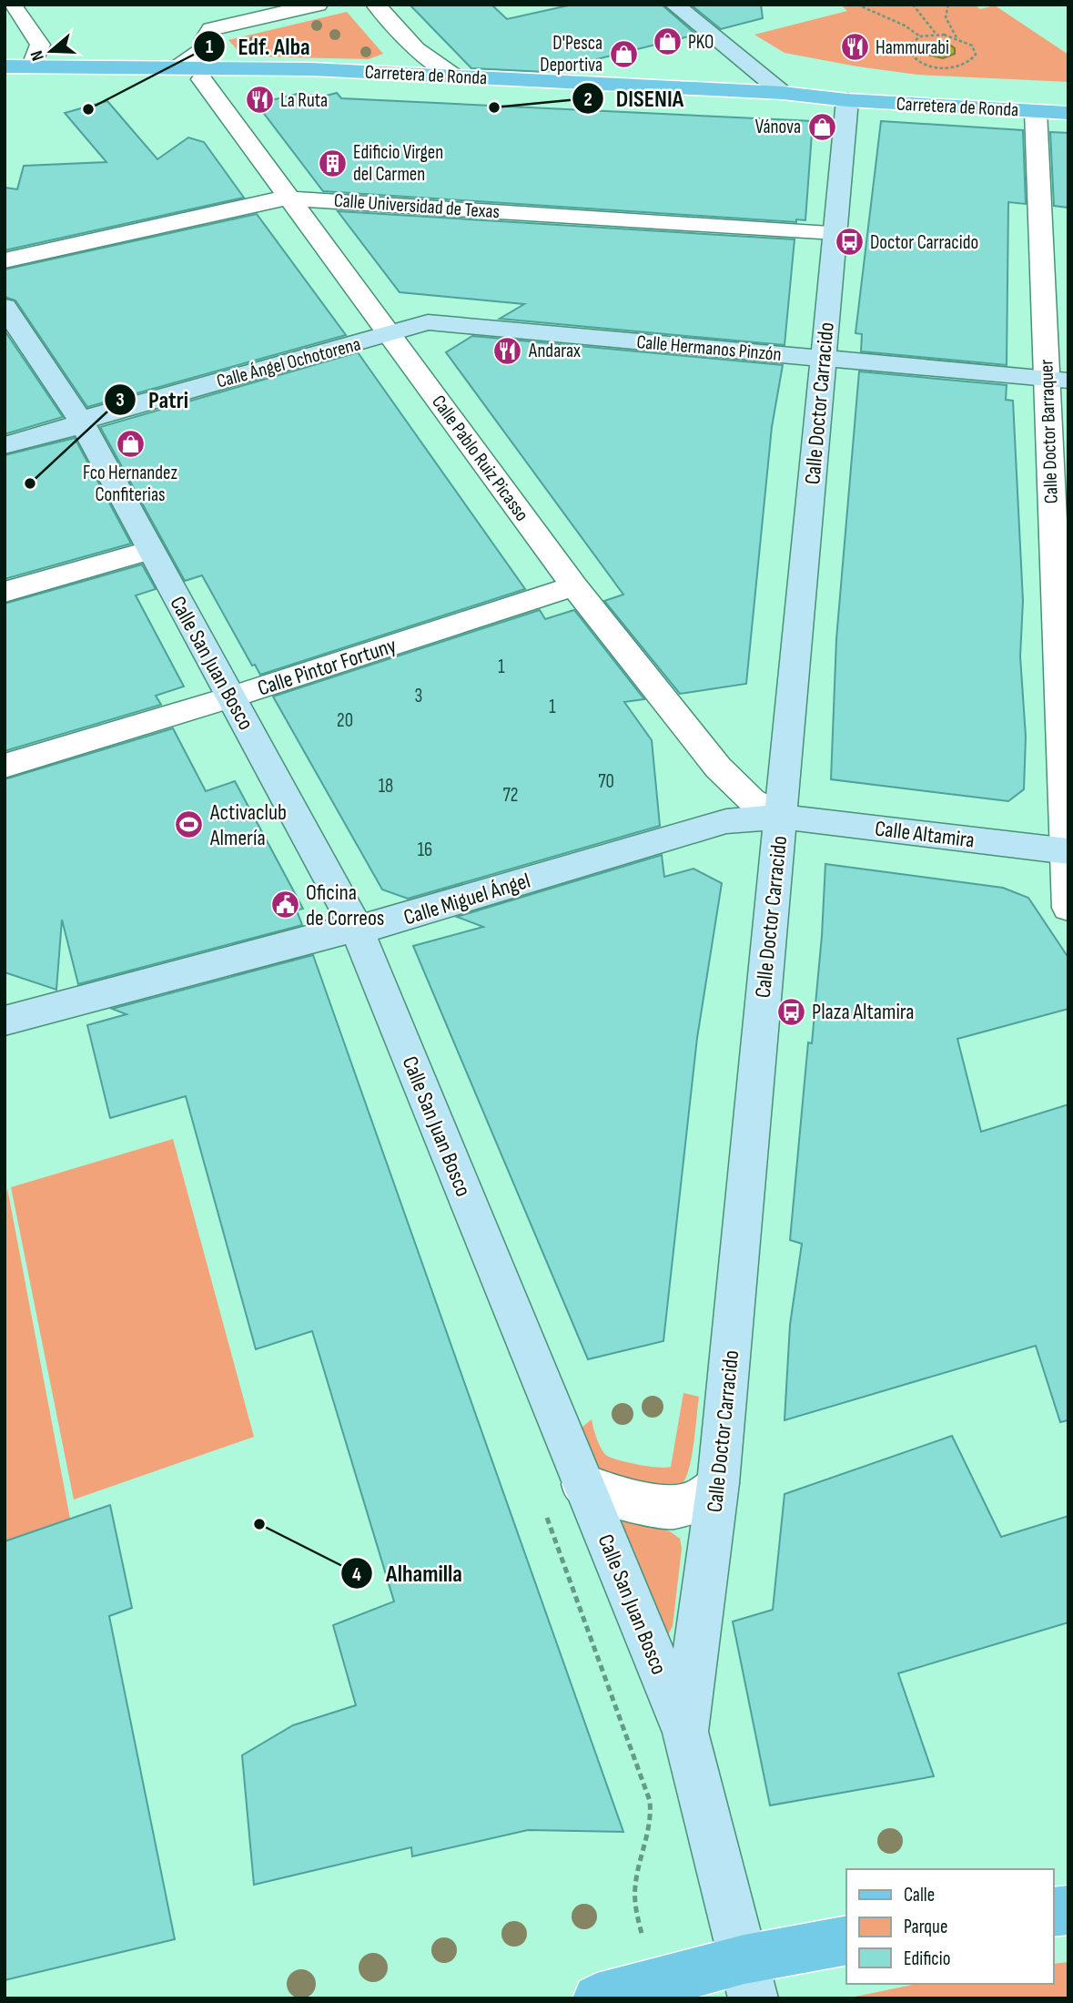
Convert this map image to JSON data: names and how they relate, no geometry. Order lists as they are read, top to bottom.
{
  "streets": {
    "main road": ["Carretera de Ronda"],
    "street": [
      "Calle Universidad de Texas",
      "Calle Hermanos Pinzón",
      "Calle Ángel Ochotorena",
      "Calle Doctor Carracido",
      "Calle Doctor Barraquer",
      "Calle Pablo Ruiz Picasso",
      "Calle San Juan Bosco",
      "Calle Pintor Fortuny",
      "Calle Altamira",
      "Calle Miguel Ángel"
    ]
  },
  "crossings": [
    ["Carretera de Ronda", "Calle Doctor Carracido"],
    ["Carretera de Ronda", "Calle Doctor Barraquer"],
    ["Carretera de Ronda", "Calle Pablo Ruiz Picasso"],
    ["Calle Universidad de Texas", "Calle Doctor Carracido"],
    ["Calle Universidad de Texas", "Calle Pablo Ruiz Picasso"],
    ["Calle Hermanos Pinzón", "Calle Ángel Ochotorena"],
    ["Calle Hermanos Pinzón", "Calle Doctor Carracido"],
    ["Calle Hermanos Pinzón", "Calle Doctor Barraquer"],
    ["Calle Hermanos Pinzón", "Calle Pablo Ruiz Picasso"],
    ["Calle Ángel Ochotorena", "Calle Pablo Ruiz Picasso"],
    ["Calle Ángel Ochotorena", "Calle San Juan Bosco"],
    ["Calle Doctor Carracido", "Calle Pablo Ruiz Picasso"],
    ["Calle Doctor Carracido", "Calle San Juan Bosco"],
    ["Calle Doctor Carracido", "Calle Altamira"],
    ["Calle Doctor Carracido", "Calle Miguel Ángel"],
    ["Calle Doctor Barraquer", "Calle Altamira"],
    ["Calle Pablo Ruiz Picasso", "Calle Pintor Fortuny"],
    ["Calle Pablo Ruiz Picasso", "Calle Altamira"],
    ["Calle Pablo Ruiz Picasso", "Calle Miguel Ángel"],
    ["Calle San Juan Bosco", "Calle Pintor Fortuny"],
    ["Calle San Juan Bosco", "Calle Miguel Ángel"],
    ["Calle Altamira", "Calle Miguel Ángel"]
  ],
  "places": {
    "shop": [
      "PKO",
      "D'Pesca Deportiva",
      "Vánova",
      "Fco Hernandez Confiterias"
    ],
    "restaurant": ["Hammurabi", "La Ruta", "Andarax"],
    "other": [
      "DISENIA",
      "Edf. Alba",
      "Patri",
      "Alhamilla"
    ],
    "building": ["Edificio Virgen del Carmen"],
    "bus stop": ["Doctor Carracido", "Plaza Altamira"],
    "sports": ["Activaclub Almería"],
    "public building": ["Oficina de Correos"]
  },
  "house_numbers": [
    "1",
    "3",
    "1",
    "20",
    "70",
    "18",
    "72",
    "16"
  ],
  "legend": ["Calle", "Parque", "Edificio"],
  "north": "left"
}
